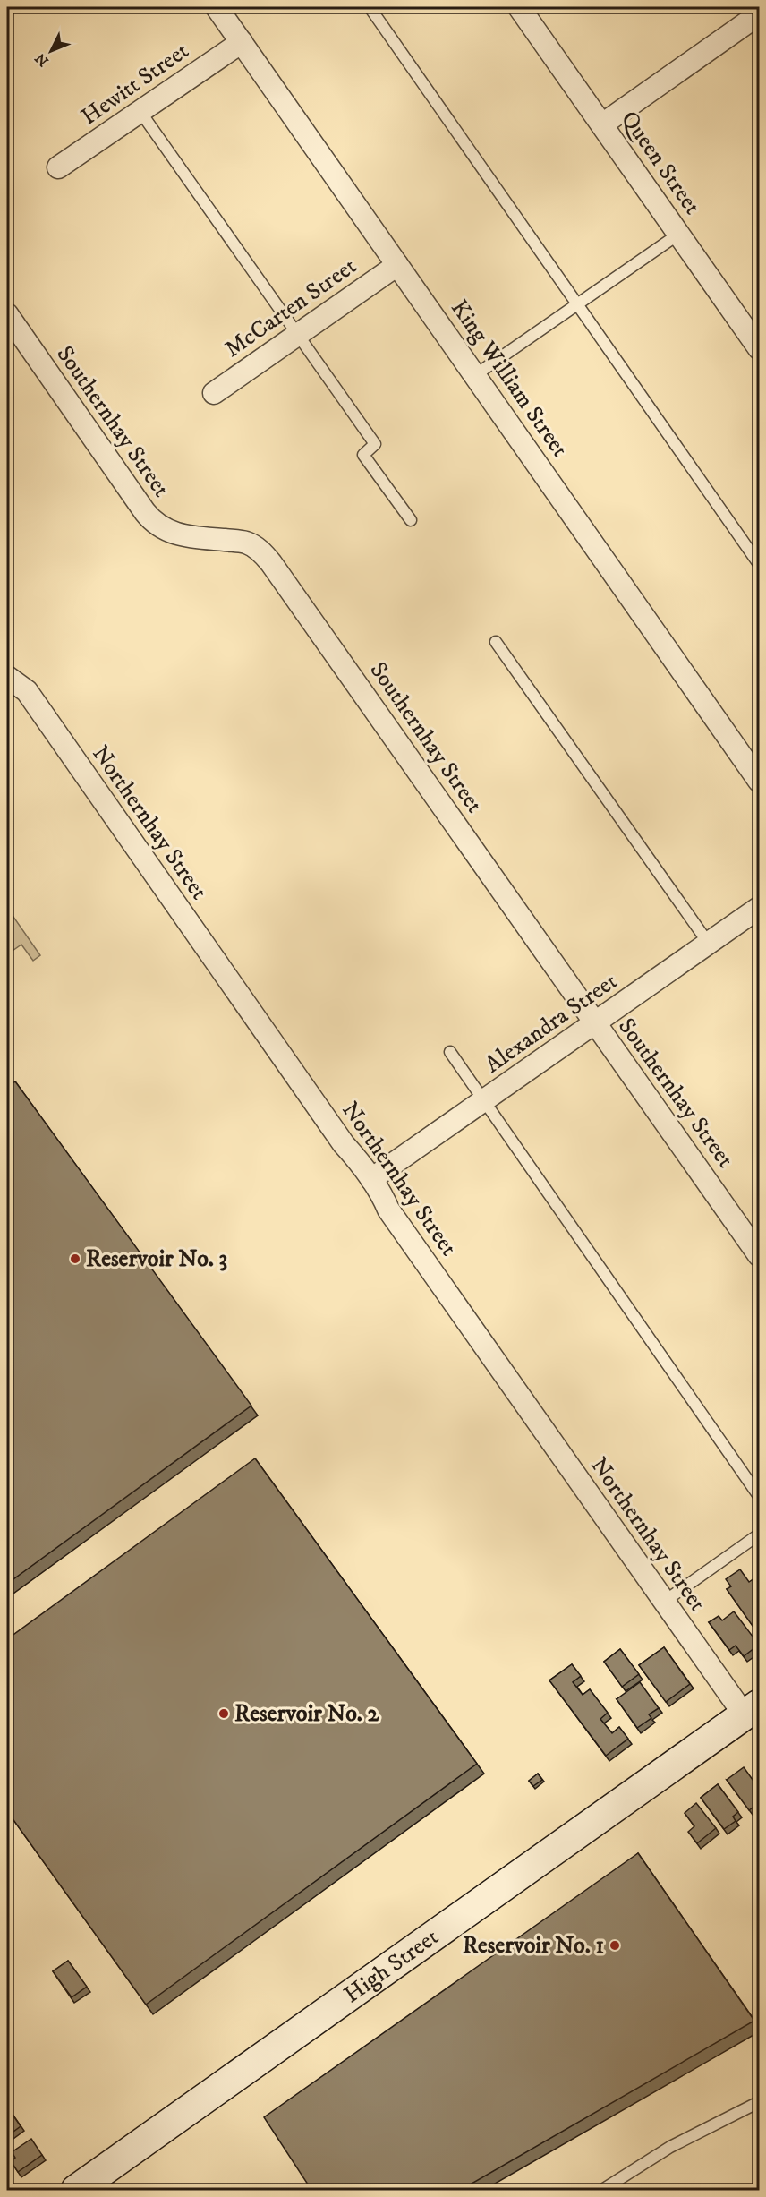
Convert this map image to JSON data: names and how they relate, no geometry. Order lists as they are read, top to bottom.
{
  "streets": {
    "main road": ["High Street"],
    "street": [
      "Hewitt Street",
      "Queen Street",
      "McCarten Street",
      "King William Street",
      "Southernhay Street",
      "Northernhay Street",
      "Alexandra Street"
    ]
  },
  "crossings": [
    ["Hewitt Street", "King William Street"],
    ["McCarten Street", "King William Street"],
    ["Southernhay Street", "Alexandra Street"],
    ["Northernhay Street", "Alexandra Street"],
    ["Northernhay Street", "High Street"]
  ],
  "places": ["Reservoir No. 3", "Reservoir No. 2", "Reservoir No. 1"],
  "north": "bottom left"
}
